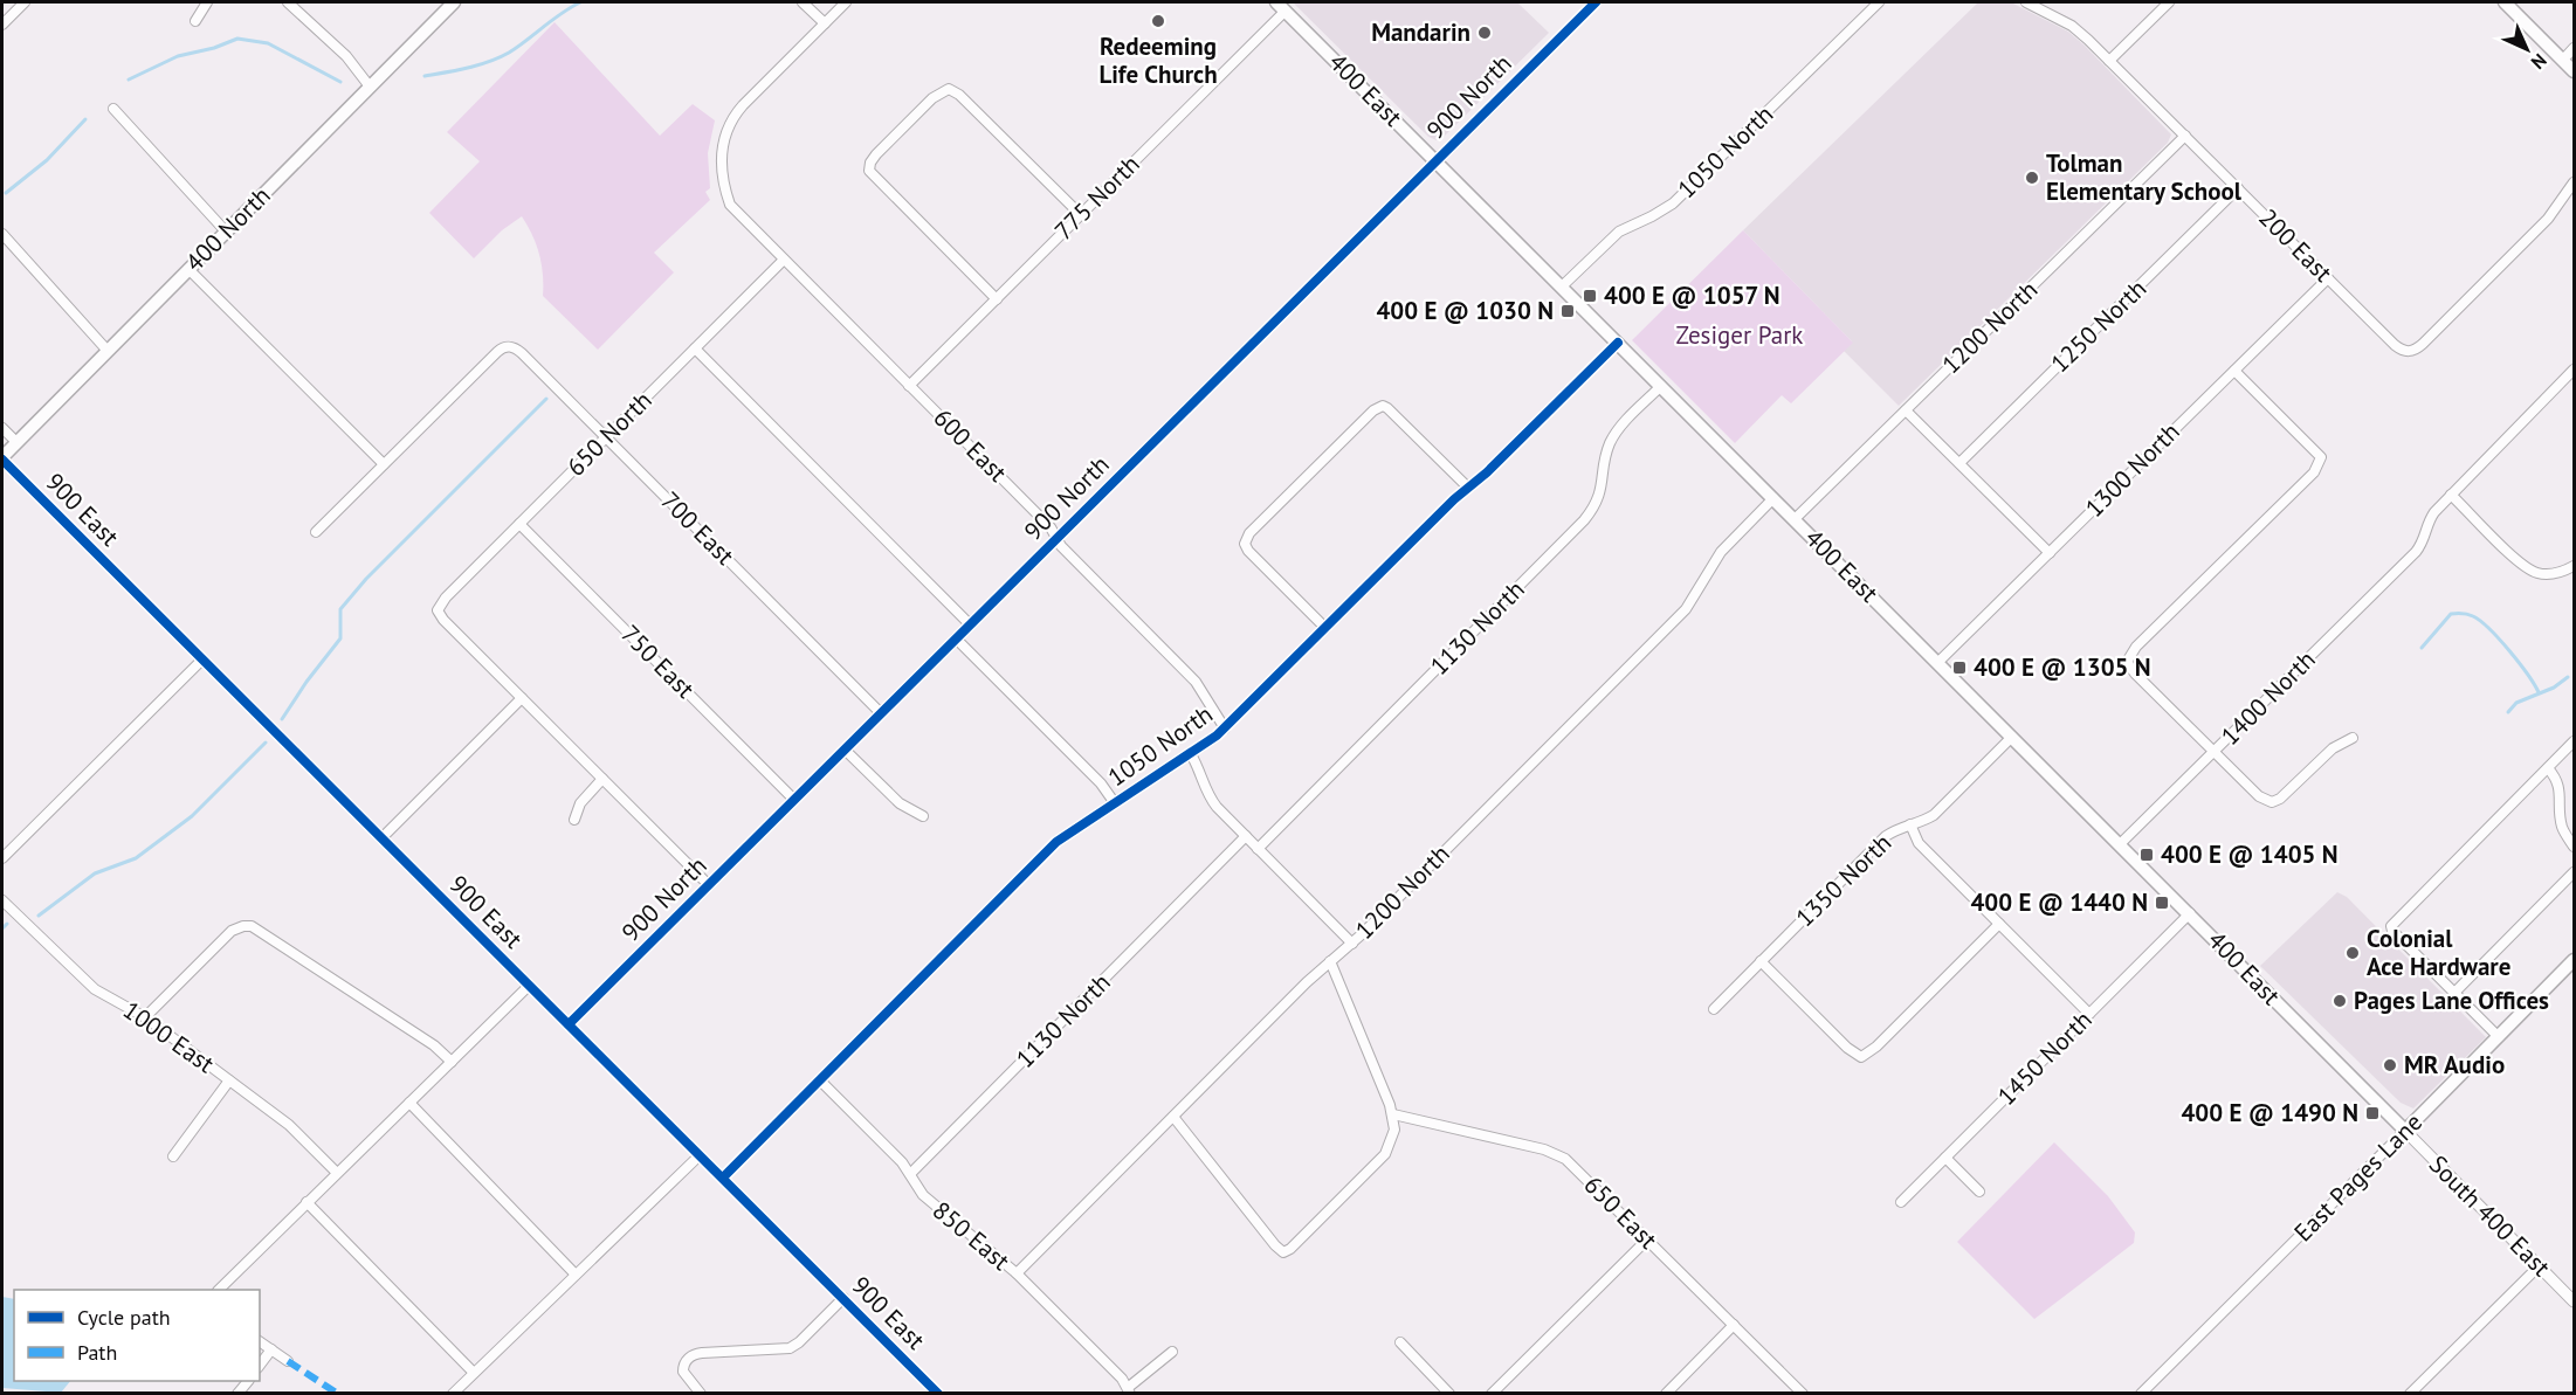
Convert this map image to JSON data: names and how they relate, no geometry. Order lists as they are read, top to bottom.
{
  "streets": {
    "main road": ["400 East", "400 North", "East Pages Lane"],
    "street": [
      "900 North",
      "1050 North",
      "775 North",
      "200 East",
      "1250 North",
      "1200 North",
      "650 North",
      "600 East",
      "1300 North",
      "900 East",
      "700 East",
      "1130 North",
      "750 East",
      "1400 North",
      "1350 North",
      "1000 East",
      "1450 North",
      "650 East",
      "South 400 East",
      "850 East"
    ]
  },
  "crossings": [
    ["400 East", "900 North"],
    ["400 East", "1050 North"],
    ["400 East", "775 North"],
    ["400 East", "1200 North"],
    ["400 East", "1300 North"],
    ["400 East", "1130 North"],
    ["400 East", "1400 North"],
    ["400 East", "1350 North"],
    ["400 East", "1450 North"],
    ["400 East", "East Pages Lane"],
    ["400 East", "South 400 East"],
    ["900 North", "600 East"],
    ["900 North", "900 East"],
    ["900 North", "700 East"],
    ["900 North", "750 East"],
    ["1050 North", "600 East"],
    ["1050 North", "900 East"],
    ["1050 North", "850 East"],
    ["775 North", "600 East"],
    ["400 North", "900 East"],
    ["200 East", "1250 North"],
    ["200 East", "1200 North"],
    ["200 East", "1300 North"],
    ["1200 North", "850 East"],
    ["650 North", "600 East"],
    ["650 North", "700 East"],
    ["650 North", "750 East"],
    ["1130 North", "850 East"],
    ["East Pages Lane", "South 400 East"]
  ],
  "parks": ["Zesiger Park"],
  "places": {
    "other": [
      "Redeeming Life Church",
      "Mandarin",
      "Tolman Elementary School",
      "Colonial Ace Hardware",
      "Pages Lane Offices",
      "MR Audio"
    ],
    "transit": [
      "400 E @ 1057 N",
      "400 E @ 1030 N",
      "400 E @ 1305 N",
      "400 E @ 1405 N",
      "400 E @ 1440 N",
      "400 E @ 1490 N"
    ]
  },
  "legend": ["Cycle path", "Path"],
  "north": "bottom right"
}
